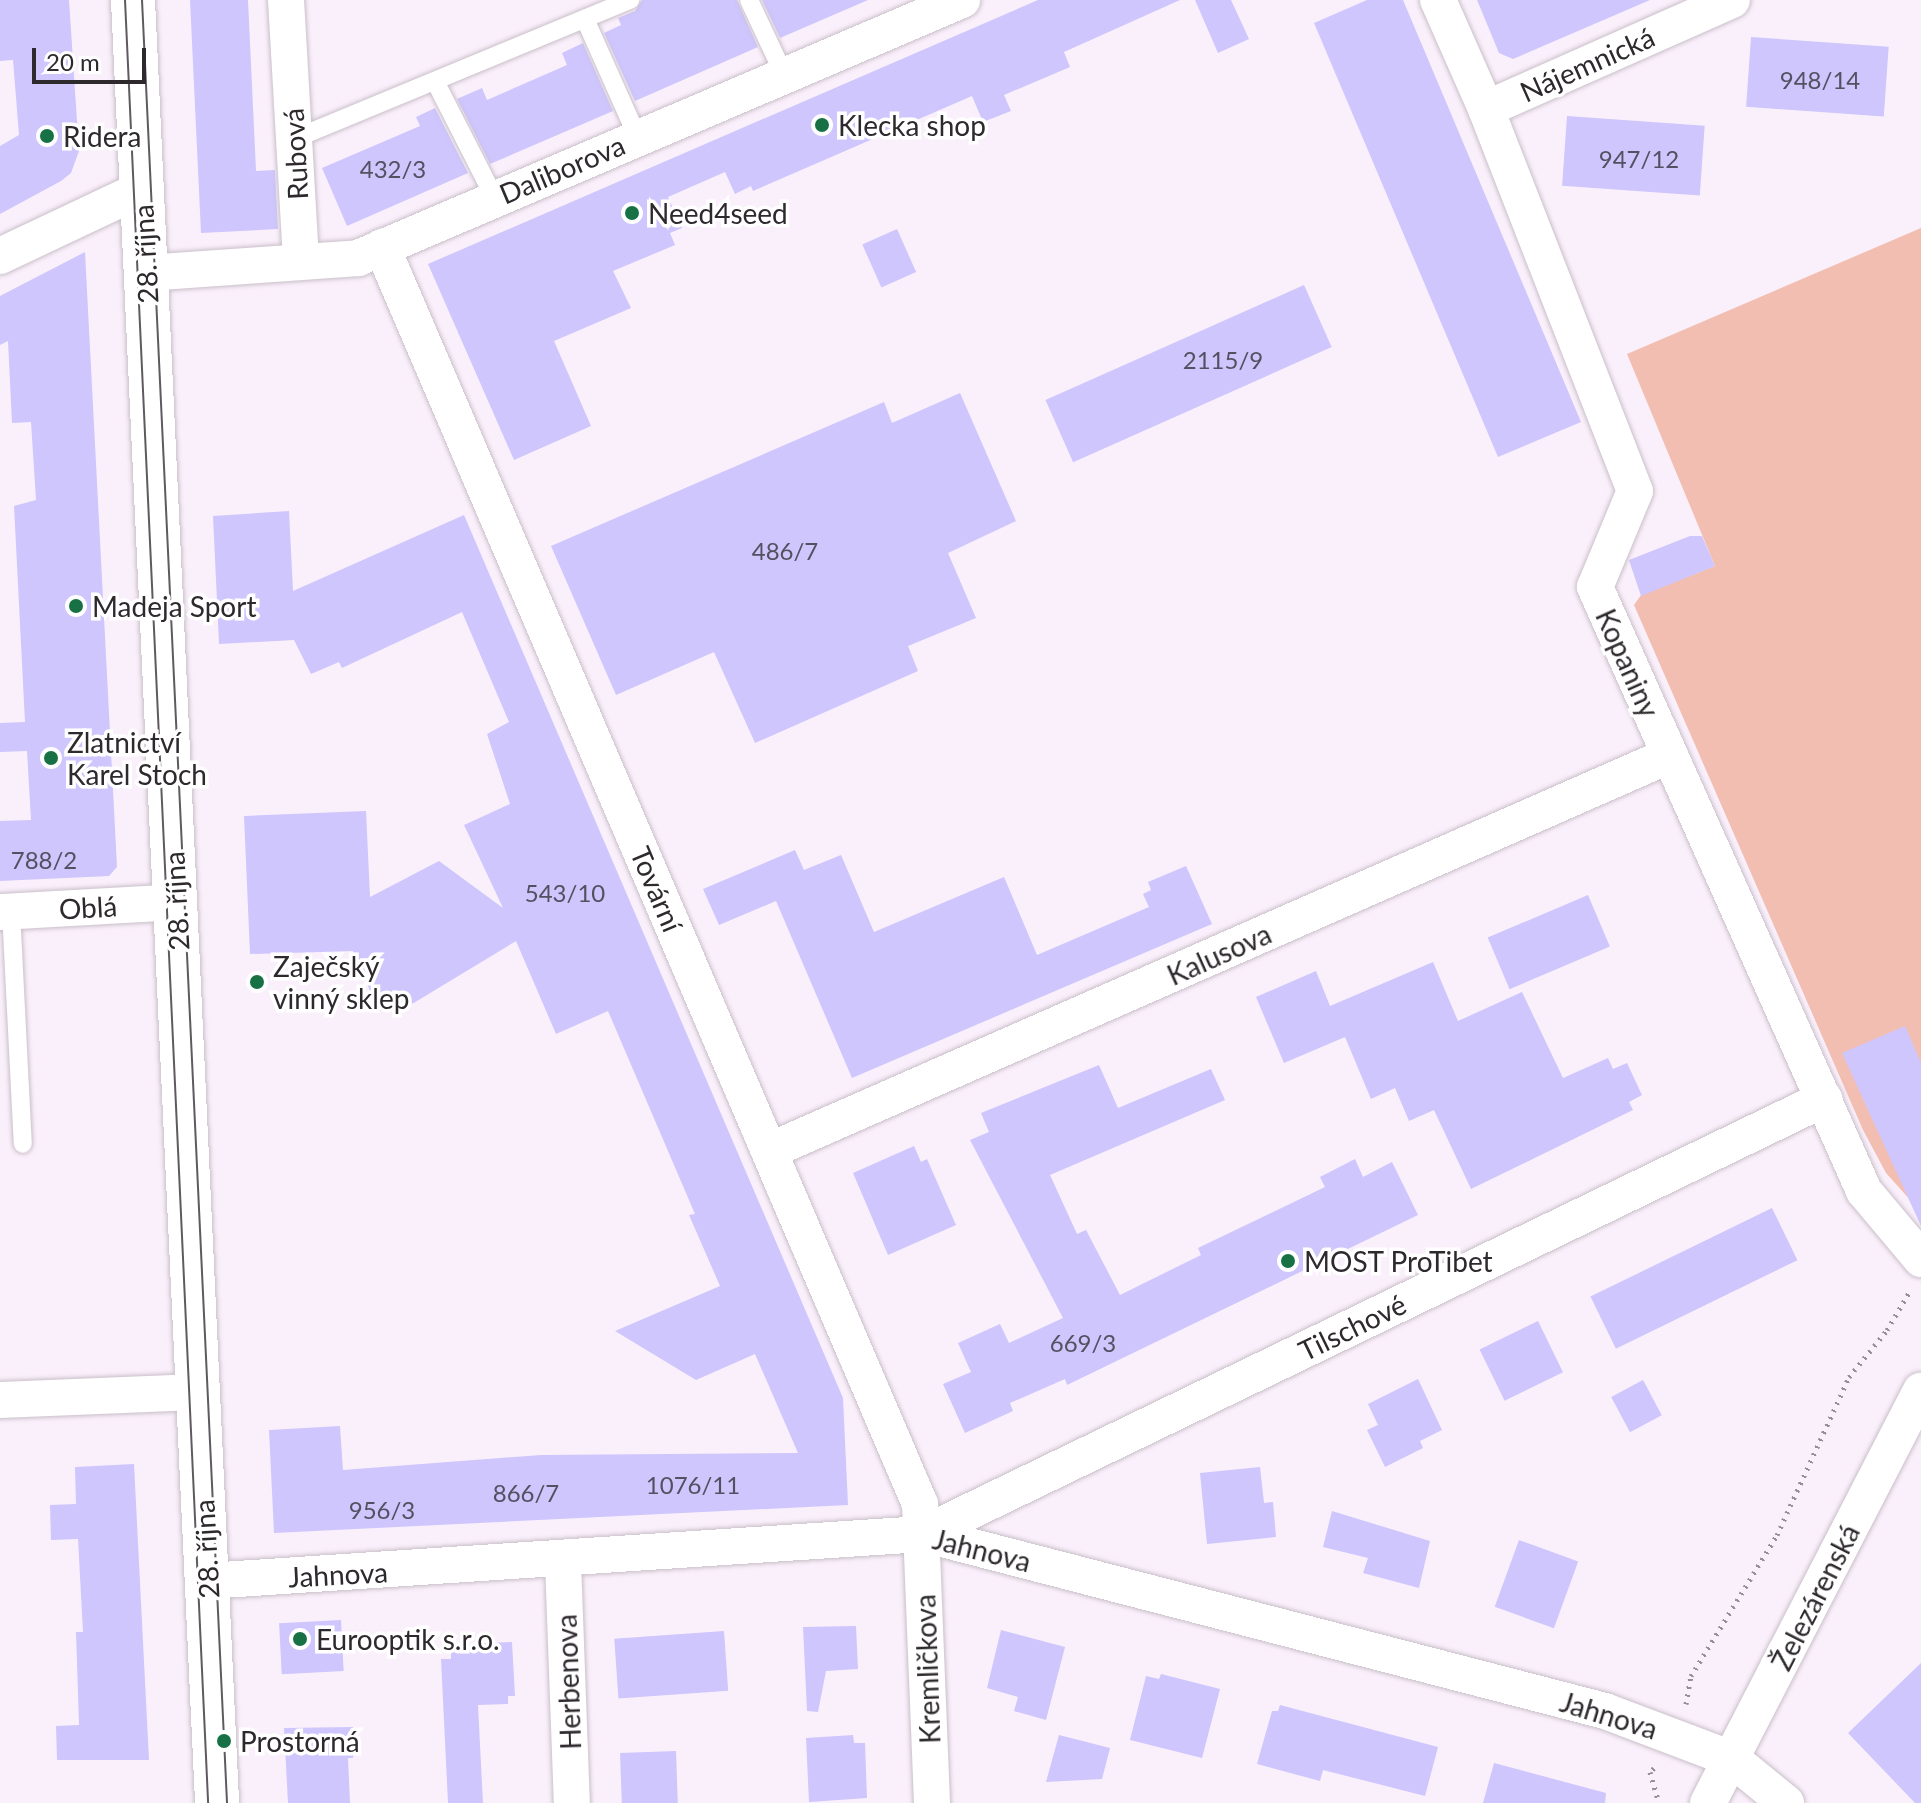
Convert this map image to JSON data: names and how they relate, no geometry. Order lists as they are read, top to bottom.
{
  "streets": {
    "main road": ["28. října"],
    "street": [
      "Nájemnická",
      "Rubová",
      "Daliborova",
      "Kopaniny",
      "Tovární",
      "Oblá",
      "Kalusova",
      "Tilschové",
      "Jahnova",
      "Železárenská",
      "Kremličkova",
      "Herbenova"
    ]
  },
  "crossings": [
    ["Nájemnická", "Kopaniny"],
    ["Rubová", "Daliborova"],
    ["Daliborova", "28. října"],
    ["Daliborova", "Tovární"],
    ["28. října", "Oblá"],
    ["28. října", "Jahnova"],
    ["Kopaniny", "Kalusova"],
    ["Kopaniny", "Tilschové"],
    ["Tovární", "Kalusova"],
    ["Tovární", "Tilschové"],
    ["Tovární", "Jahnova"],
    ["Tovární", "Kremličkova"],
    ["Tilschové", "Jahnova"],
    ["Tilschové", "Kremličkova"],
    ["Jahnova", "Železárenská"],
    ["Jahnova", "Kremličkova"],
    ["Jahnova", "Herbenova"]
  ],
  "places": [
    "Klecka shop",
    "Ridera",
    "Need4seed",
    "Madeja Sport",
    "Zlatnictví Karel Stoch",
    "Zaječský vinný sklep",
    "MOST ProTibet",
    "Eurooptik s.r.o.",
    "Prostorná"
  ],
  "house_numbers": [
    "948/14",
    "947/12",
    "432/3",
    "2115/9",
    "486/7",
    "788/2",
    "543/10",
    "669/3",
    "1076/11",
    "866/7",
    "956/3"
  ],
  "scale_bar": "20 m"
}
